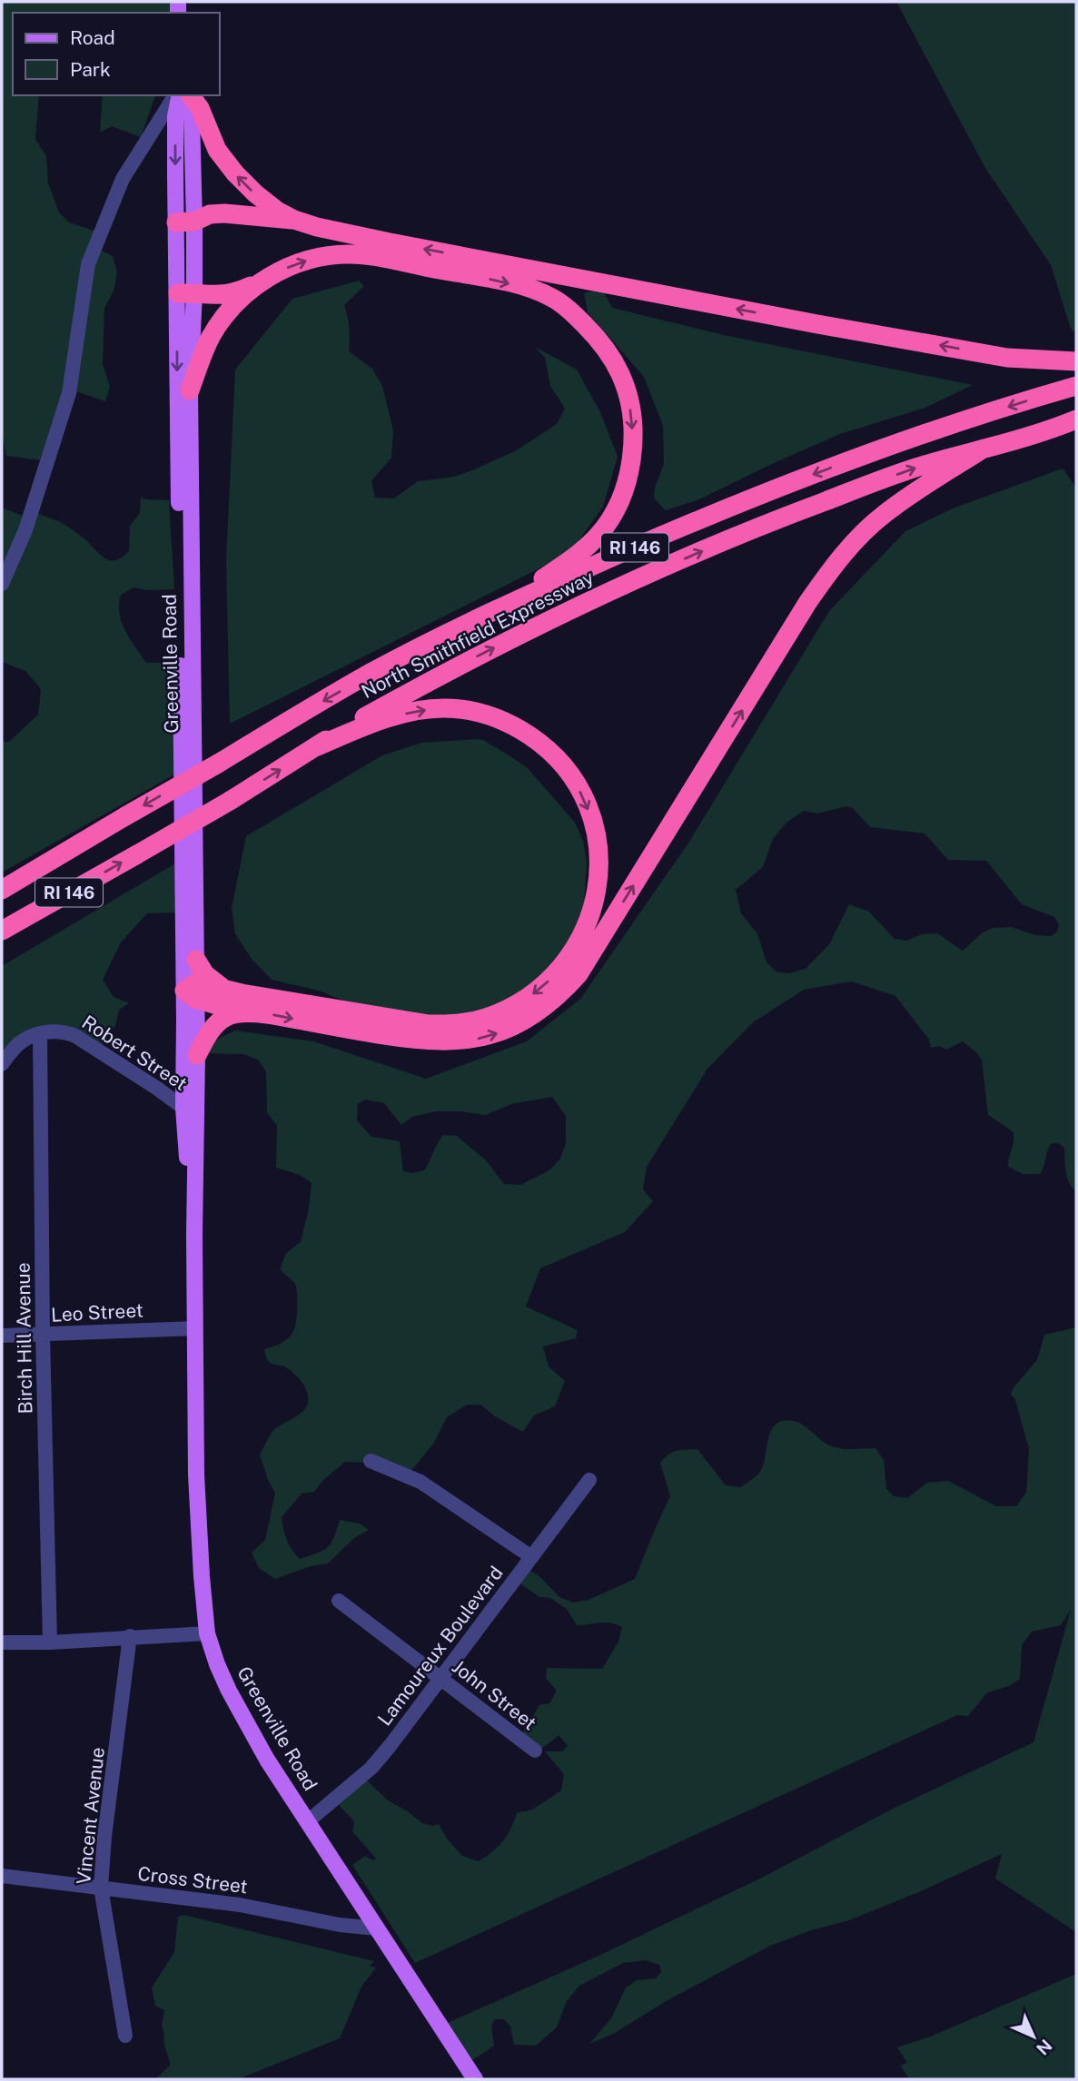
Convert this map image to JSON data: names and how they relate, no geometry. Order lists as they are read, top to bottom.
{
  "streets": {
    "highway": ["RI 146", "North Smithfield Expressway"],
    "main road": ["Greenville Road"],
    "street": [
      "Robert Street",
      "Leo Street",
      "Birch Hill Avenue",
      "Lamoureux Boulevard",
      "John Street",
      "Vincent Avenue",
      "Cross Street"
    ]
  },
  "crossings": [
    ["Greenville Road", "Robert Street"],
    ["Greenville Road", "Leo Street"],
    ["Greenville Road", "Lamoureux Boulevard"],
    ["Greenville Road", "Cross Street"],
    ["Robert Street", "Birch Hill Avenue"],
    ["Leo Street", "Birch Hill Avenue"],
    ["Lamoureux Boulevard", "John Street"],
    ["Vincent Avenue", "Cross Street"]
  ],
  "legend": ["Road", "Park"],
  "north": "bottom right"
}
